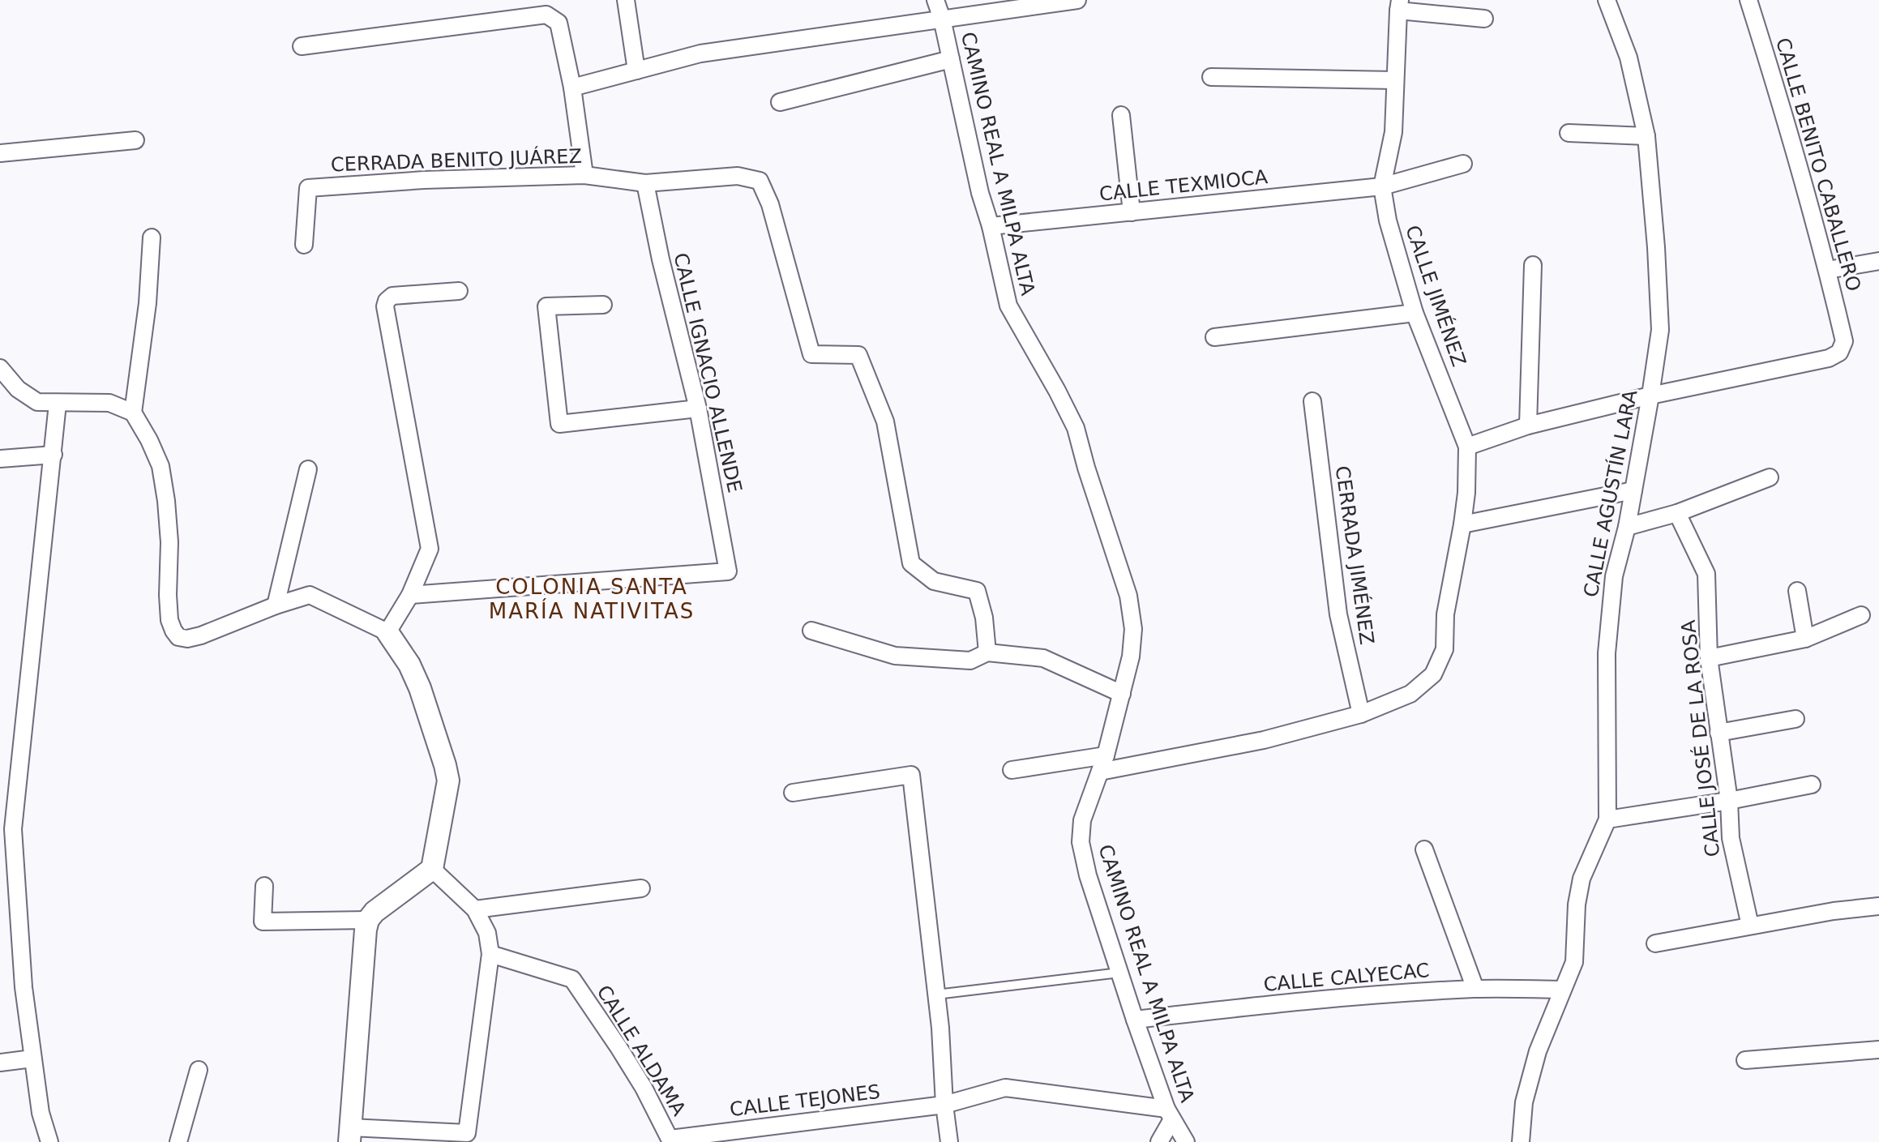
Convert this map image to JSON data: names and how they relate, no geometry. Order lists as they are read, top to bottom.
{
  "streets": {
    "street": [
      "CERRADA BENITO JUÁREZ",
      "CAMINO REAL A MILPA ALTA",
      "CALLE BENITO CABALLERO",
      "CALLE TEXMIOCA",
      "CALLE JIMÉNEZ",
      "CALLE IGNACIO ALLENDE",
      "CALLE AGUSTÍN LARA",
      "CERRADA JIMÉNEZ",
      "CALLE JOSÉ DE LA ROSA",
      "CALLE CALYECAC",
      "CALLE ALDAMA",
      "CALLE TEJONES"
    ]
  },
  "crossings": [
    ["CERRADA BENITO JUÁREZ", "CALLE IGNACIO ALLENDE"],
    ["CAMINO REAL A MILPA ALTA", "CALLE TEXMIOCA"],
    ["CAMINO REAL A MILPA ALTA", "CALLE CALYECAC"],
    ["CAMINO REAL A MILPA ALTA", "CALLE TEJONES"],
    ["CALLE BENITO CABALLERO", "CALLE AGUSTÍN LARA"],
    ["CALLE TEXMIOCA", "CALLE JIMÉNEZ"],
    ["CALLE AGUSTÍN LARA", "CALLE CALYECAC"],
    ["CALLE ALDAMA", "CALLE TEJONES"]
  ],
  "districts": ["COLONIA SANTA MARÍA NATIVITAS"]
}
